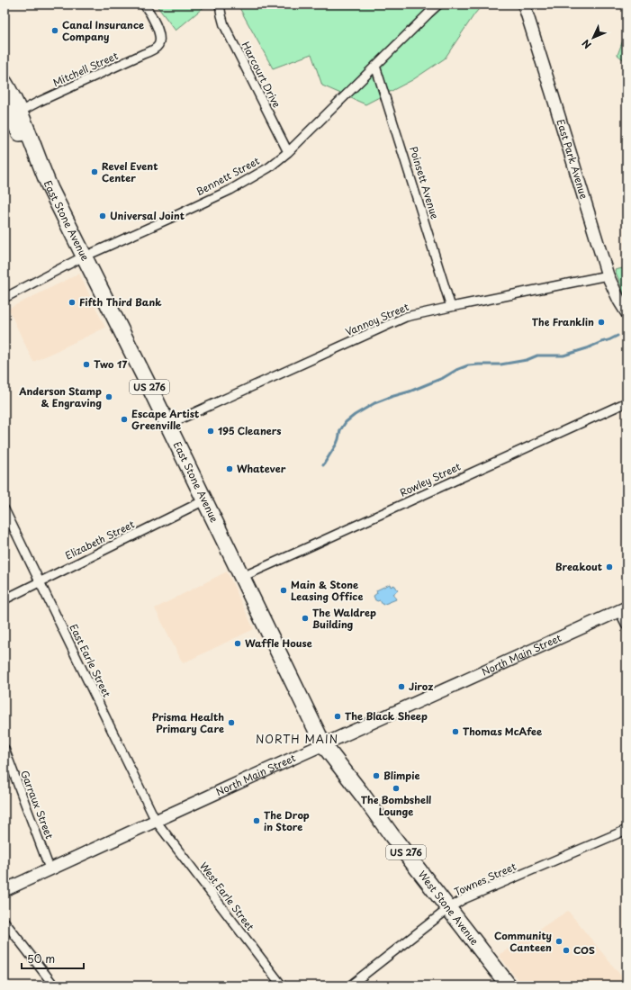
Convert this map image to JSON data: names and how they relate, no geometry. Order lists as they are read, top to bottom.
{
  "streets": {
    "highway": ["East Stone Avenue", "US 276", "West Stone Avenue"],
    "street": [
      "Mitchell Street",
      "Harcourt Drive",
      "East Park Avenue",
      "Bennett Street",
      "Poinsett Avenue",
      "Vannoy Street",
      "Rowley Street",
      "Elizabeth Street",
      "North Main Street",
      "East Earle Street",
      "Garraux Street",
      "Townes Street",
      "West Earle Street"
    ]
  },
  "crossings": [
    ["Mitchell Street", "East Stone Avenue"],
    ["Harcourt Drive", "Bennett Street"],
    ["East Park Avenue", "Vannoy Street"],
    ["Bennett Street", "Poinsett Avenue"],
    ["Bennett Street", "East Stone Avenue"],
    ["Poinsett Avenue", "Vannoy Street"],
    ["East Stone Avenue", "Vannoy Street"],
    ["East Stone Avenue", "Rowley Street"],
    ["East Stone Avenue", "Elizabeth Street"],
    ["East Stone Avenue", "North Main Street"],
    ["East Stone Avenue", "West Stone Avenue"],
    ["Elizabeth Street", "East Earle Street"],
    ["North Main Street", "East Earle Street"],
    ["North Main Street", "Garraux Street"],
    ["North Main Street", "West Earle Street"],
    ["North Main Street", "West Stone Avenue"],
    ["East Earle Street", "West Earle Street"],
    ["Townes Street", "West Stone Avenue"]
  ],
  "districts": ["NORTH MAIN"],
  "places": [
    "Canal Insurance Company",
    "Revel Event Center",
    "Universal Joint",
    "Fifth Third Bank",
    "The Franklin",
    "Two 17",
    "Anderson Stamp & Engraving",
    "Escape Artist Greenville",
    "195 Cleaners",
    "Whatever",
    "Breakout",
    "Main & Stone Leasing Office",
    "The Waldrep Building",
    "Waffle House",
    "Jiroz",
    "The Black Sheep",
    "Prisma Health Primary Care",
    "Thomas McAfee",
    "Blimpie",
    "The Bombshell Lounge",
    "The Drop in Store",
    "Community Canteen",
    "COS"
  ],
  "scale_bar": "50 m",
  "north": "bottom left"
}
